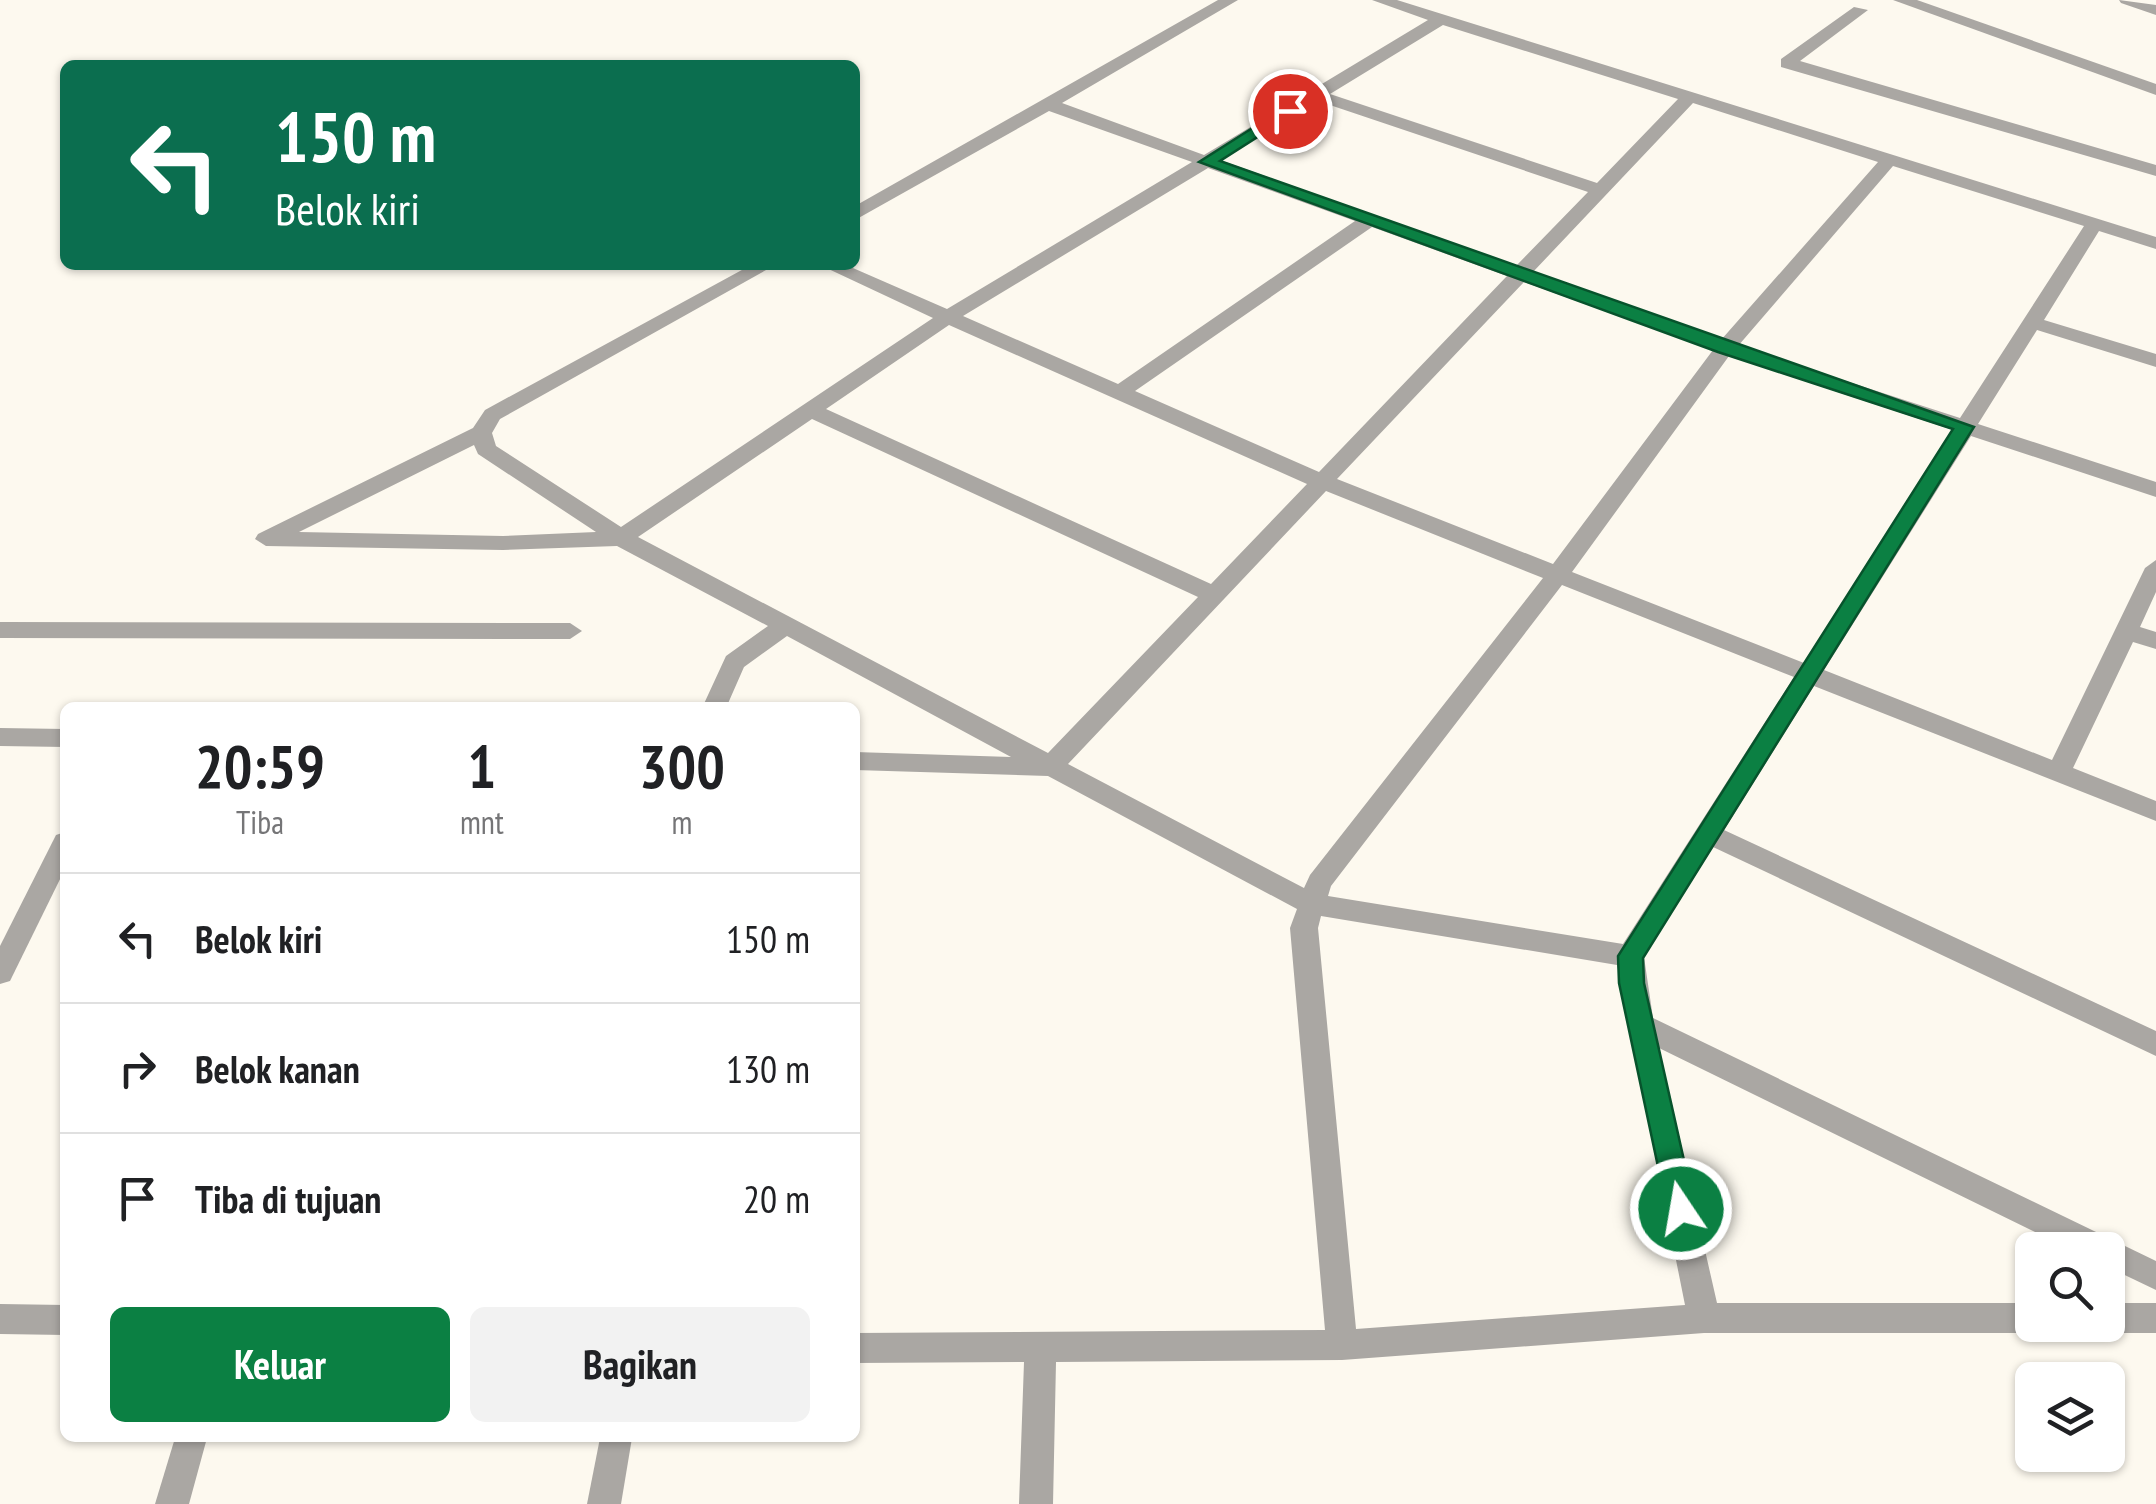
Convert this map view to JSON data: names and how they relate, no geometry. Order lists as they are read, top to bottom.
{
  "page": {
    "turn": ["150 m", "Belok kiri"],
    "eta": [
      "20:59",
      "Tiba",
      "1",
      "mnt",
      "300",
      "m"
    ],
    "list": [
      {
        "name": "Belok kiri",
        "value": "150 m"
      },
      {
        "name": "Belok kanan",
        "value": "130 m"
      },
      {
        "name": "Tiba di tujuan",
        "value": "20 m"
      }
    ],
    "buttons": ["Keluar", "Bagikan"]
  }
}
